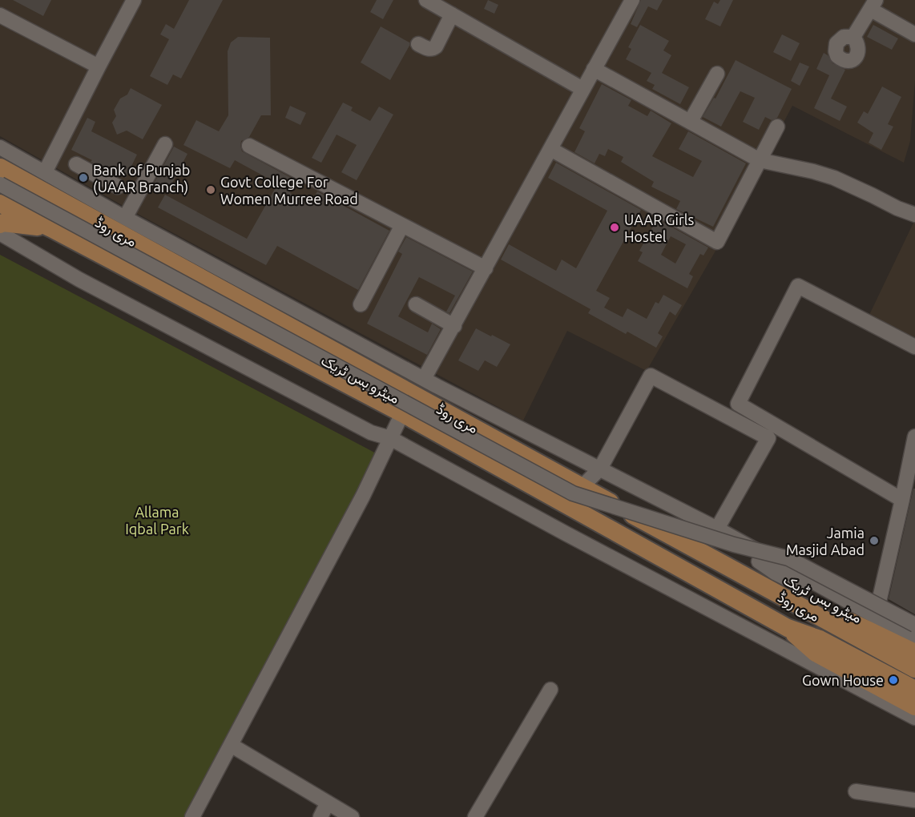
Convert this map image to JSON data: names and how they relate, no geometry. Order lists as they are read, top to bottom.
{
  "streets": {
    "main road": ["مری روڈ"],
    "street": ["میٹرو بس ٹریک"]
  },
  "parks": ["Allama Iqbal Park"],
  "places": [
    "Bank of Punjab (UAAR Branch)",
    "Govt College For Women Murree Road",
    "UAAR Girls Hostel",
    "Jamia Masjid Abad",
    "Gown House"
  ]
}
